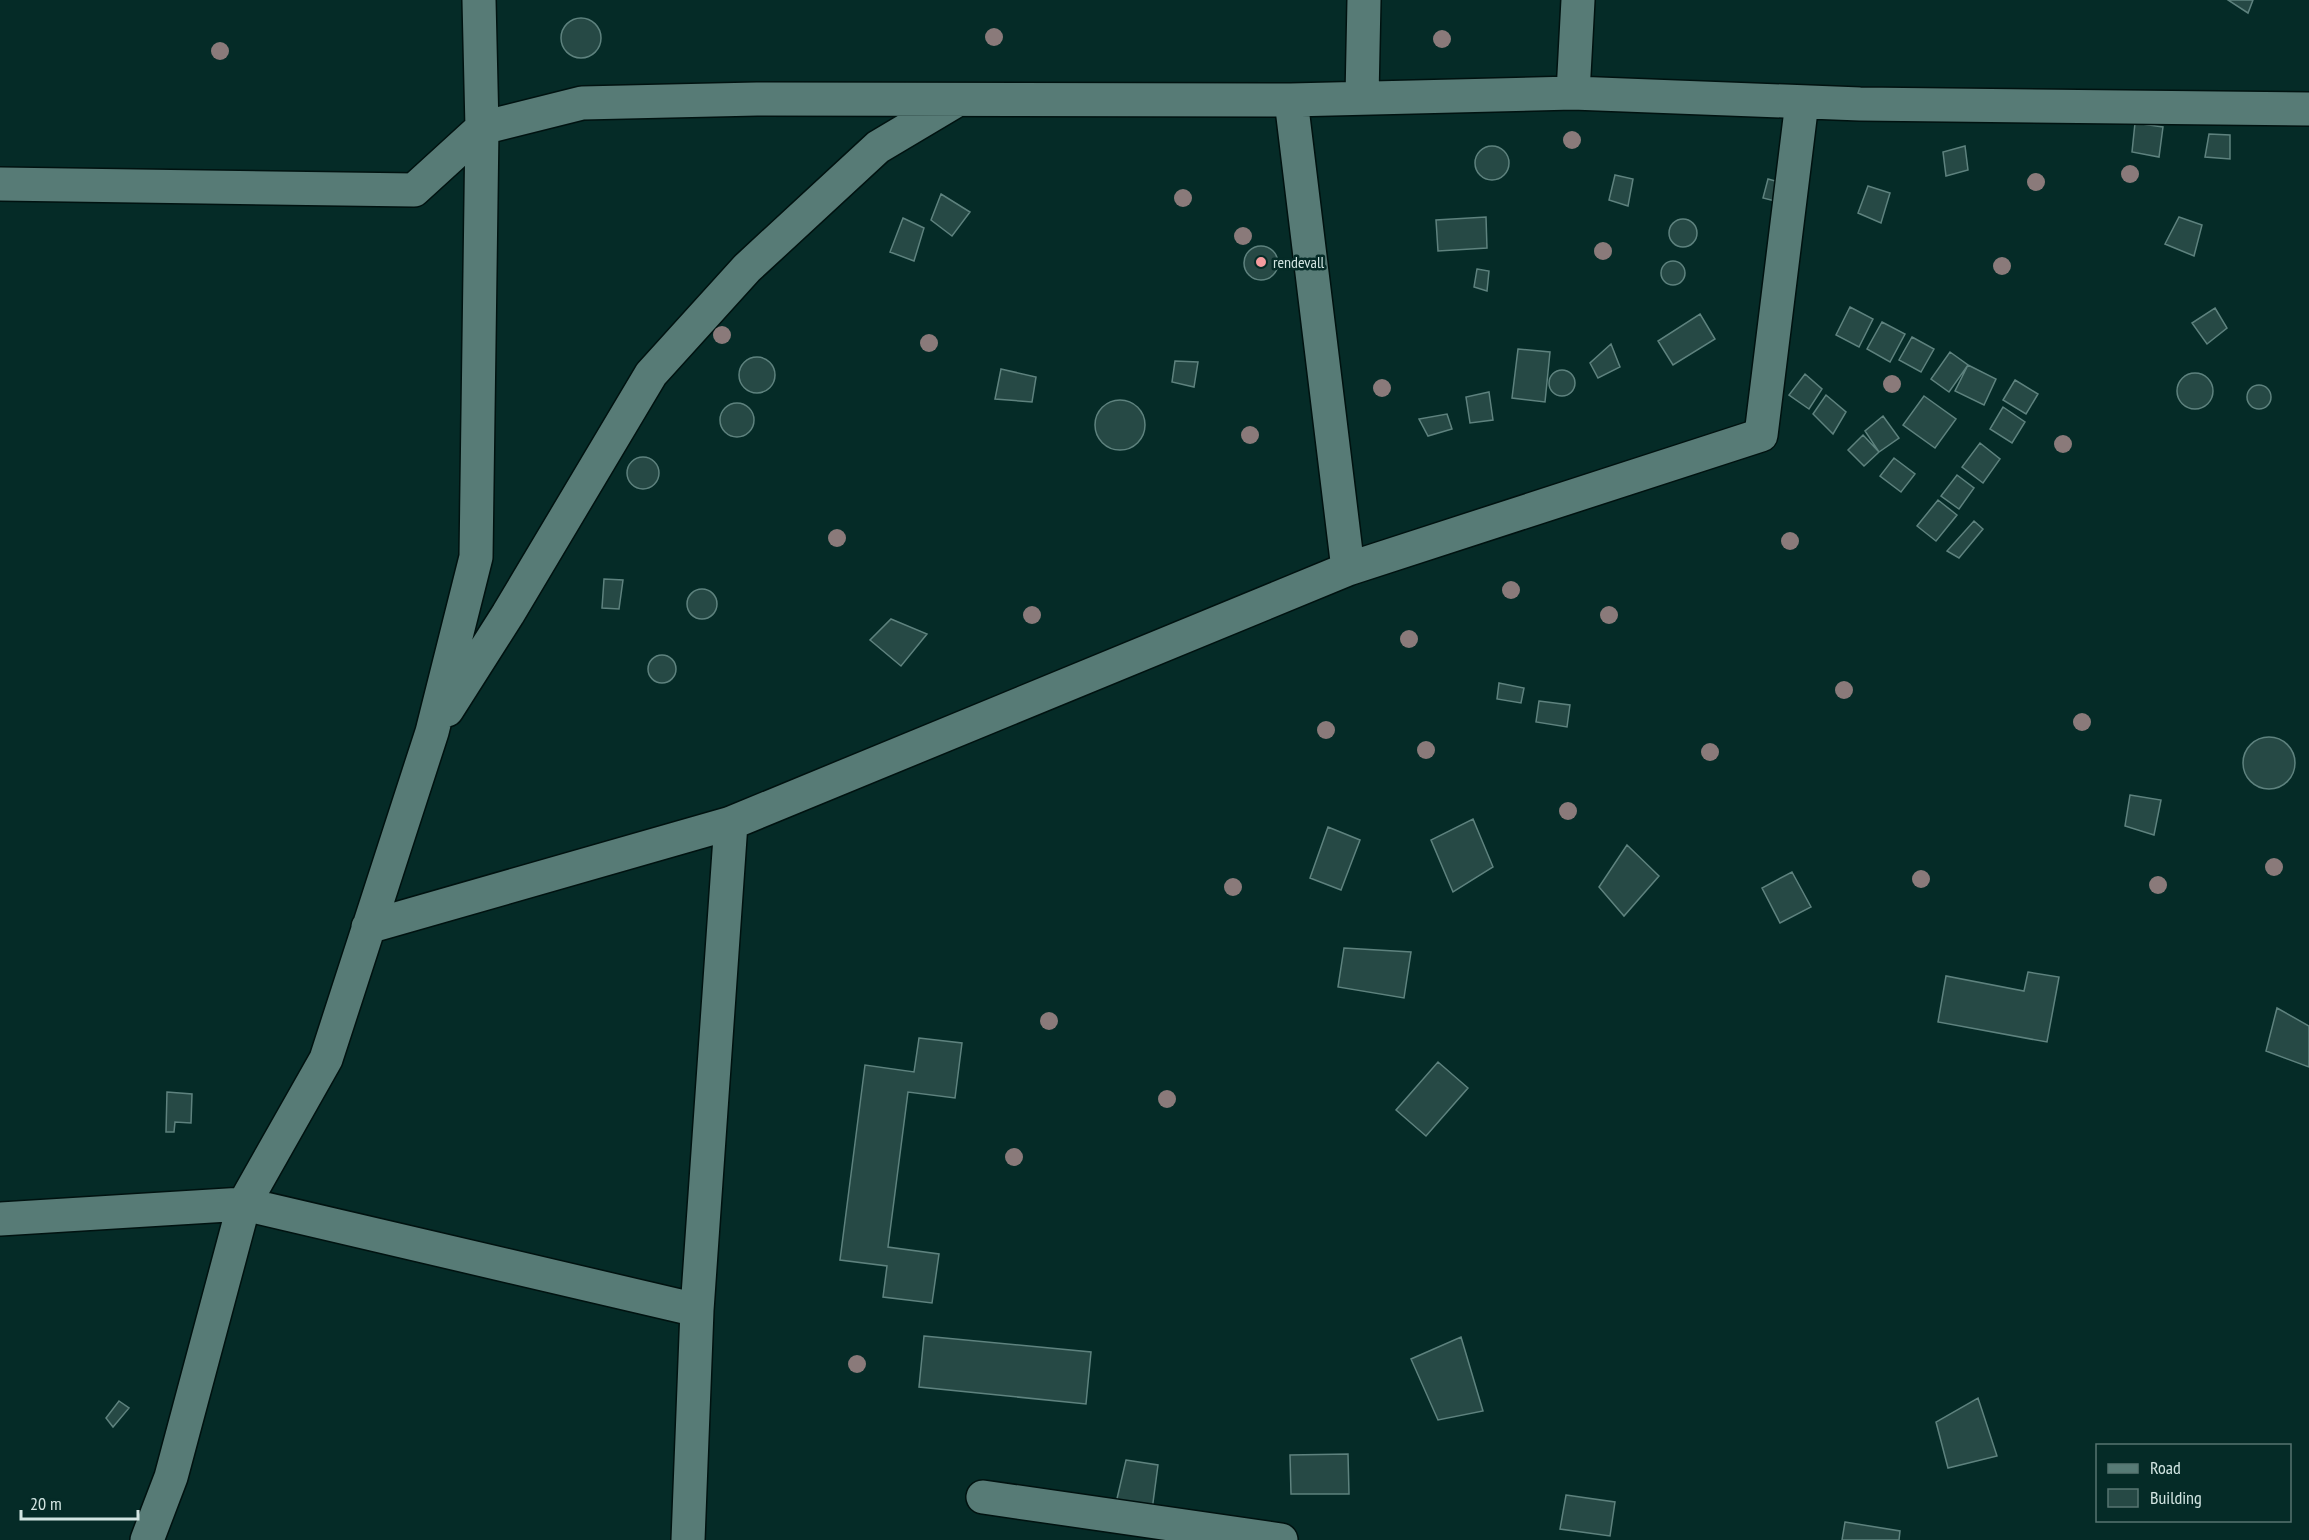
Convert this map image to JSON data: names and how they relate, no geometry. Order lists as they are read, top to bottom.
{
  "places": ["rendevall"],
  "legend": ["Road", "Building"],
  "scale_bar": "20 m"
}
